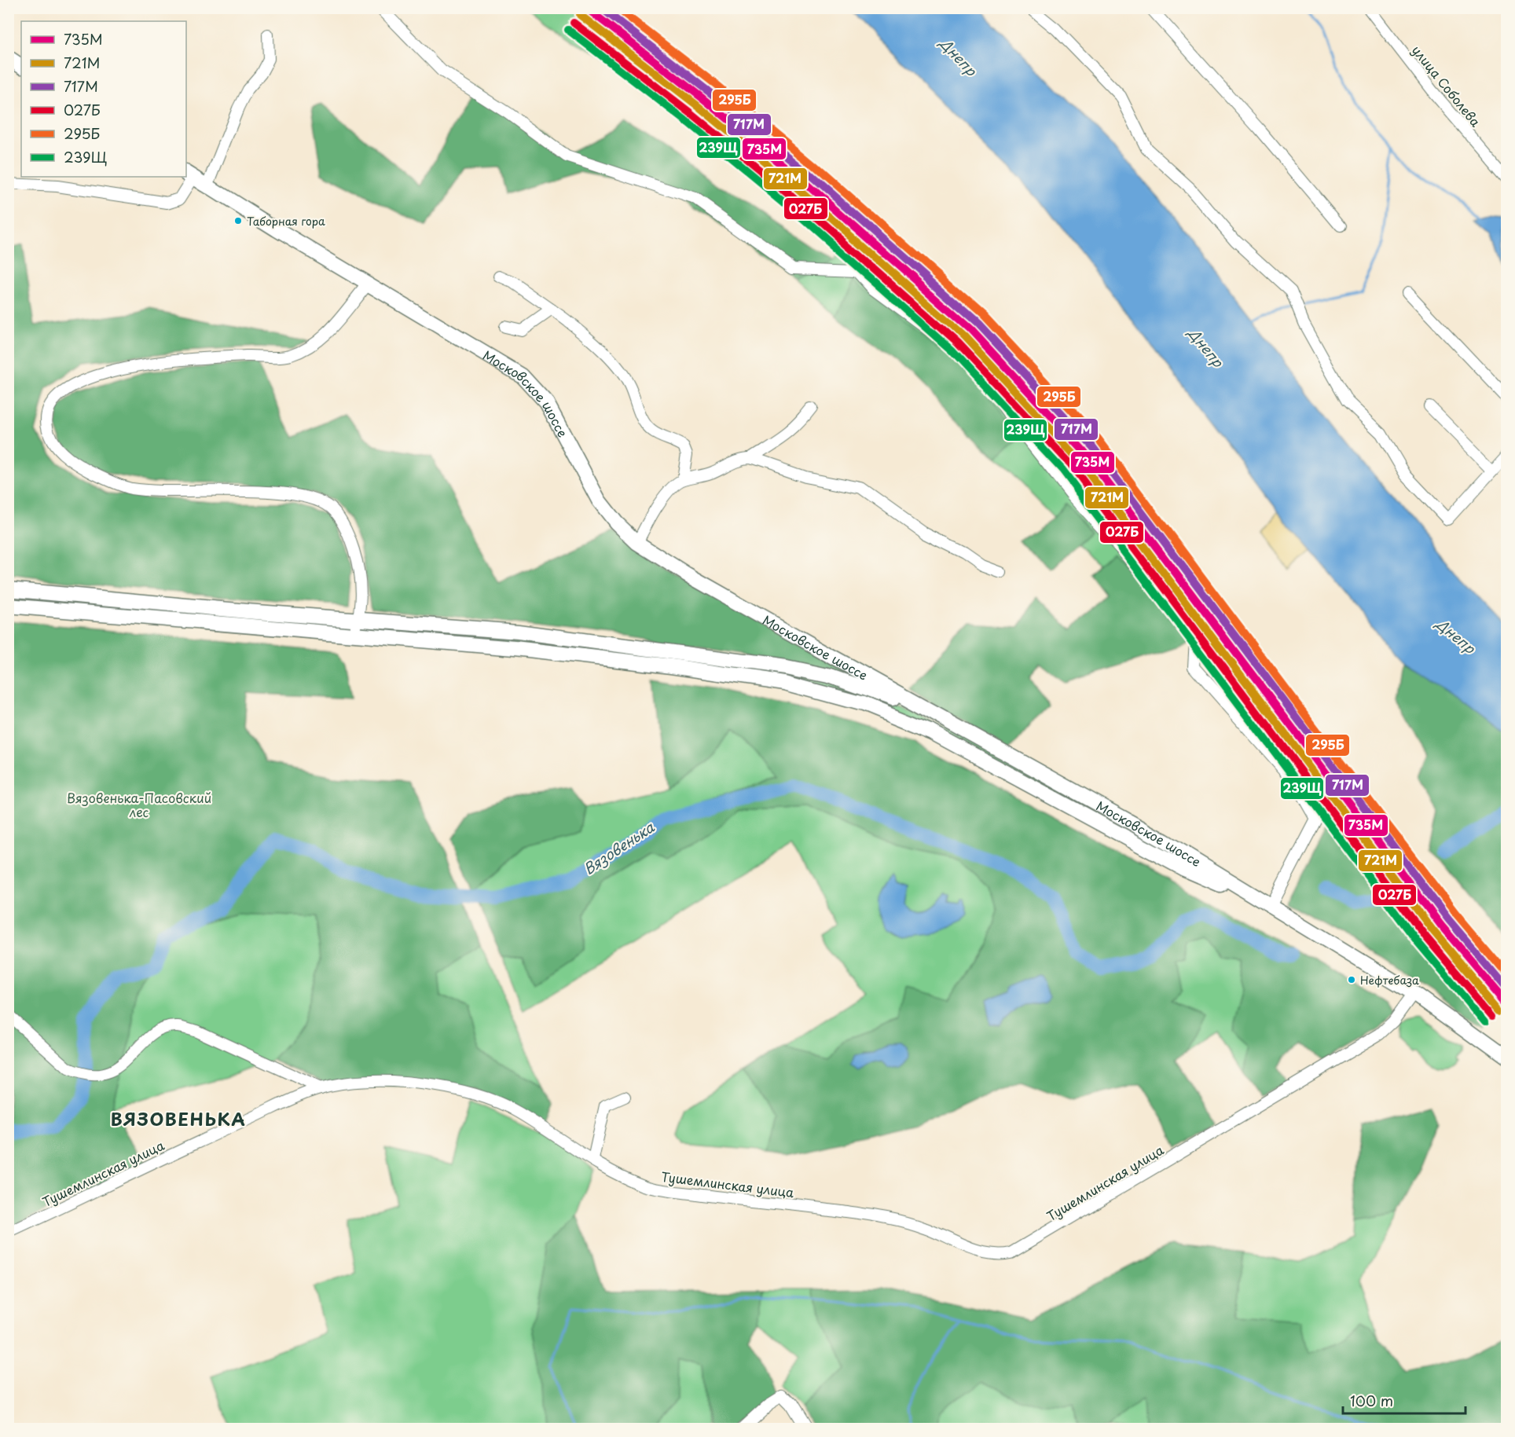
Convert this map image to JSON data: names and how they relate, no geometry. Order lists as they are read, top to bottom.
{
  "streets": {
    "main road": ["Московское шоссе"],
    "street": ["улица Соболева", "Тушемлинская улица"]
  },
  "crossings": [
    ["Московское шоссе", "Тушемлинская улица"]
  ],
  "districts": ["ВЯЗОВЕНЬКА"],
  "water": ["Днепр", "Вязовенька"],
  "parks": ["Вязовенька-Пасовский лес"],
  "places": ["Таборная гора", "Нефтебаза"],
  "lines": [
    "transit line 735М",
    "transit line 717М",
    "transit line 295Б",
    "transit line 721М",
    "transit line 027Б",
    "transit line 239Щ"
  ],
  "legend": [
    "735М",
    "721М",
    "717М",
    "027Б",
    "295Б",
    "239Щ"
  ],
  "scale_bar": "100 m"
}
